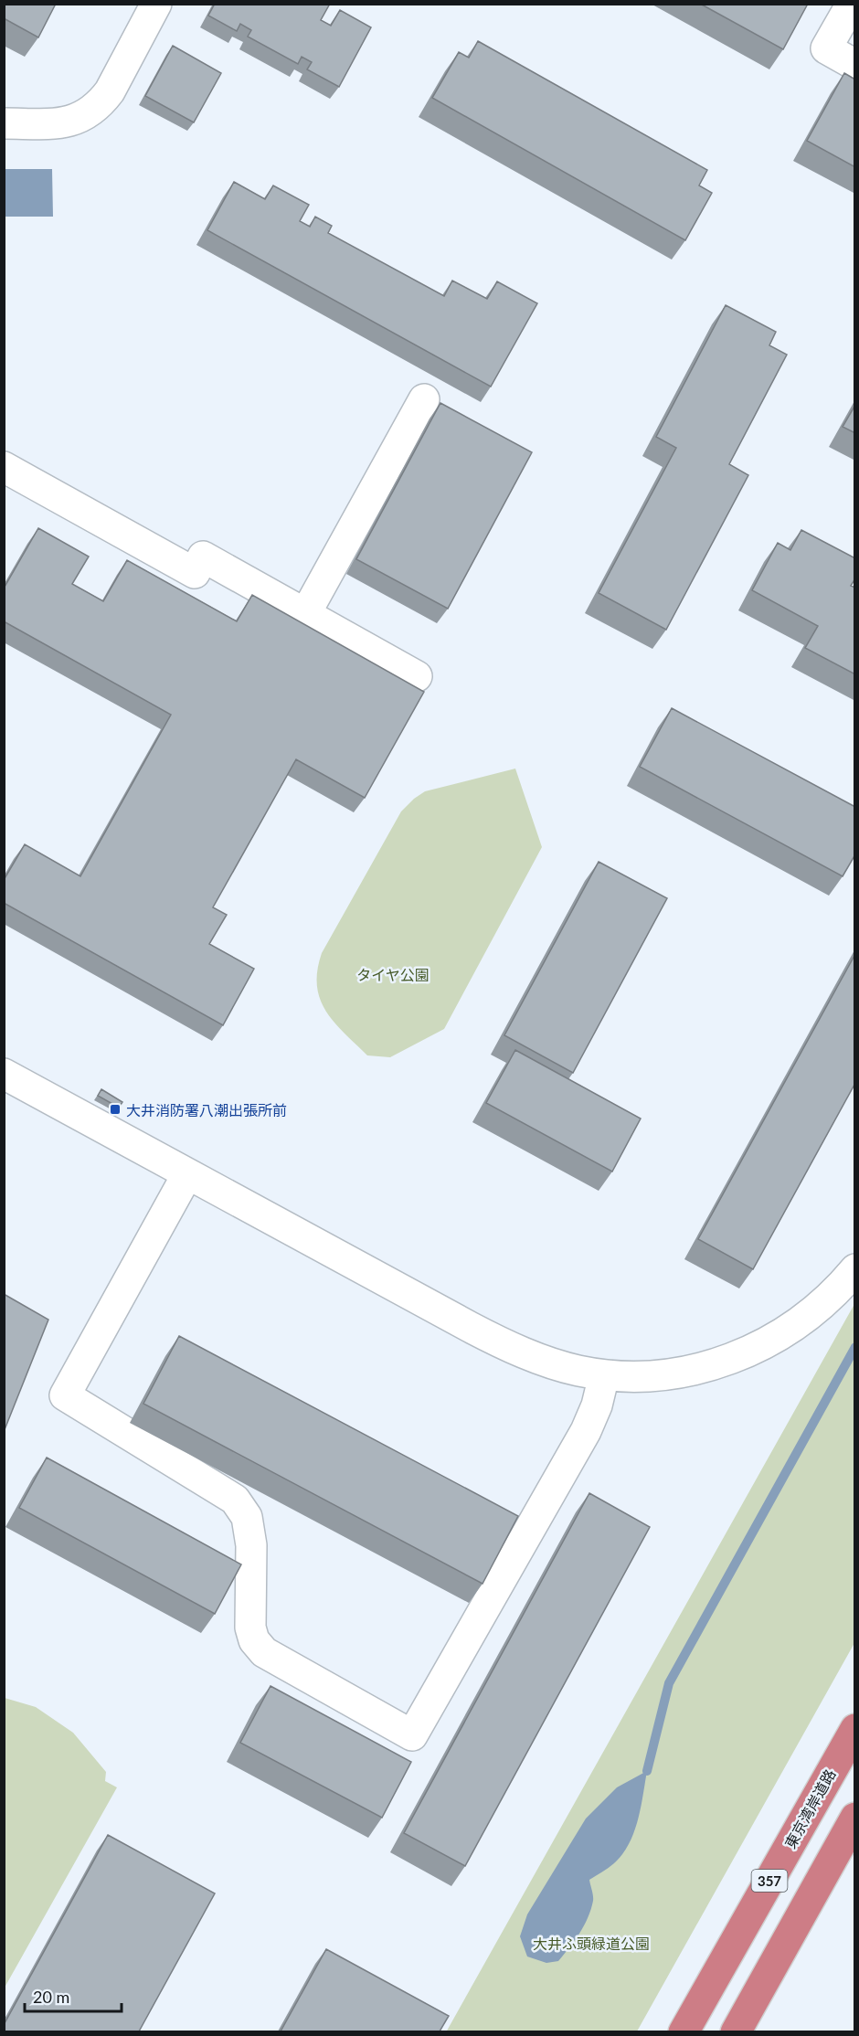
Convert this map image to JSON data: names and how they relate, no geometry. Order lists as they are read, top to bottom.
{
  "streets": {
    "highway": ["東京湾岸道路", "357"]
  },
  "parks": ["タイヤ公園", "大井ふ頭緑道公園"],
  "places": {
    "transit": ["大井消防署八潮出張所前"]
  },
  "scale_bar": "20 m"
}
